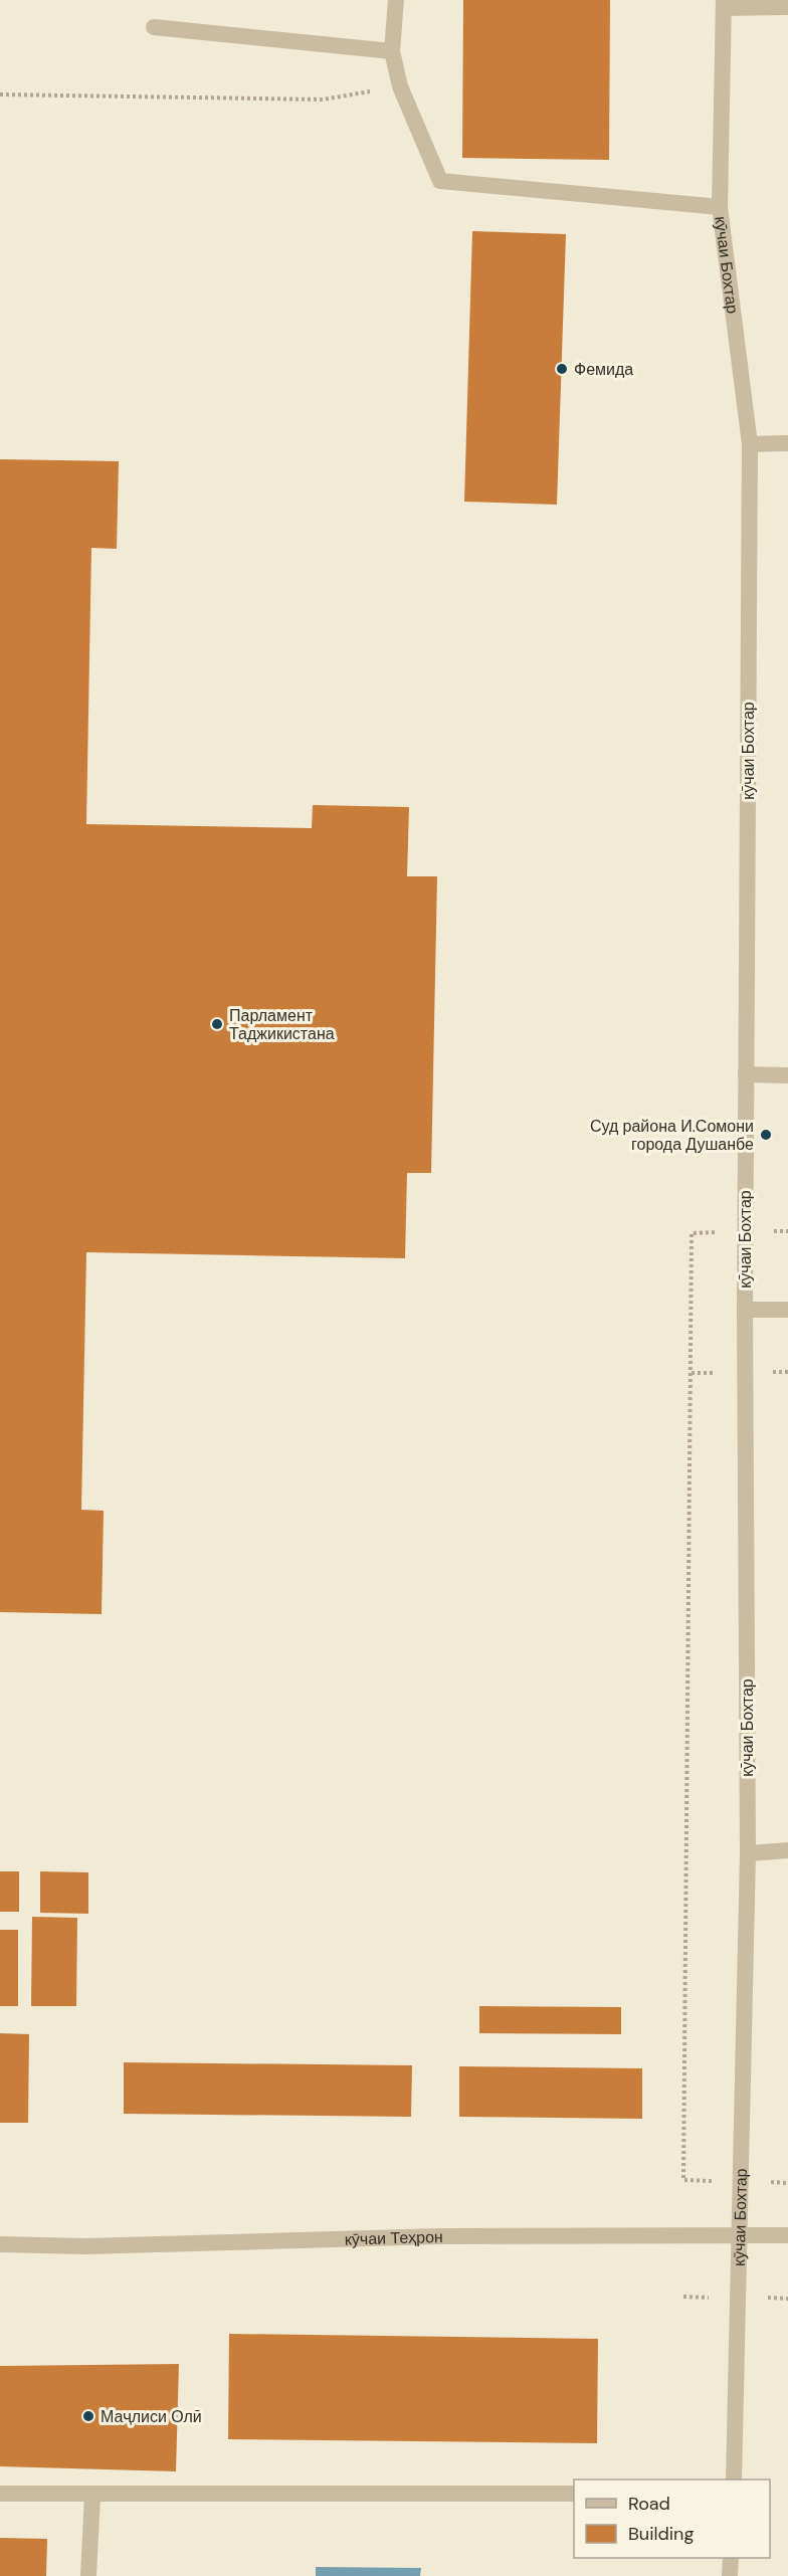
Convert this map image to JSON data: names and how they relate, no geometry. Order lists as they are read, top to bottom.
{
  "streets": {
    "street": ["кӯчаи Бохтар", "кӯчаи Теҳрон"]
  },
  "crossings": [
    ["кӯчаи Бохтар", "кӯчаи Теҳрон"]
  ],
  "places": [
    "Фемида",
    "Парламент Таджикистана",
    "Суд района И.Сомони города Душанбе",
    "Маҷлиси Олӣ"
  ],
  "legend": ["Road", "Building"]
}
